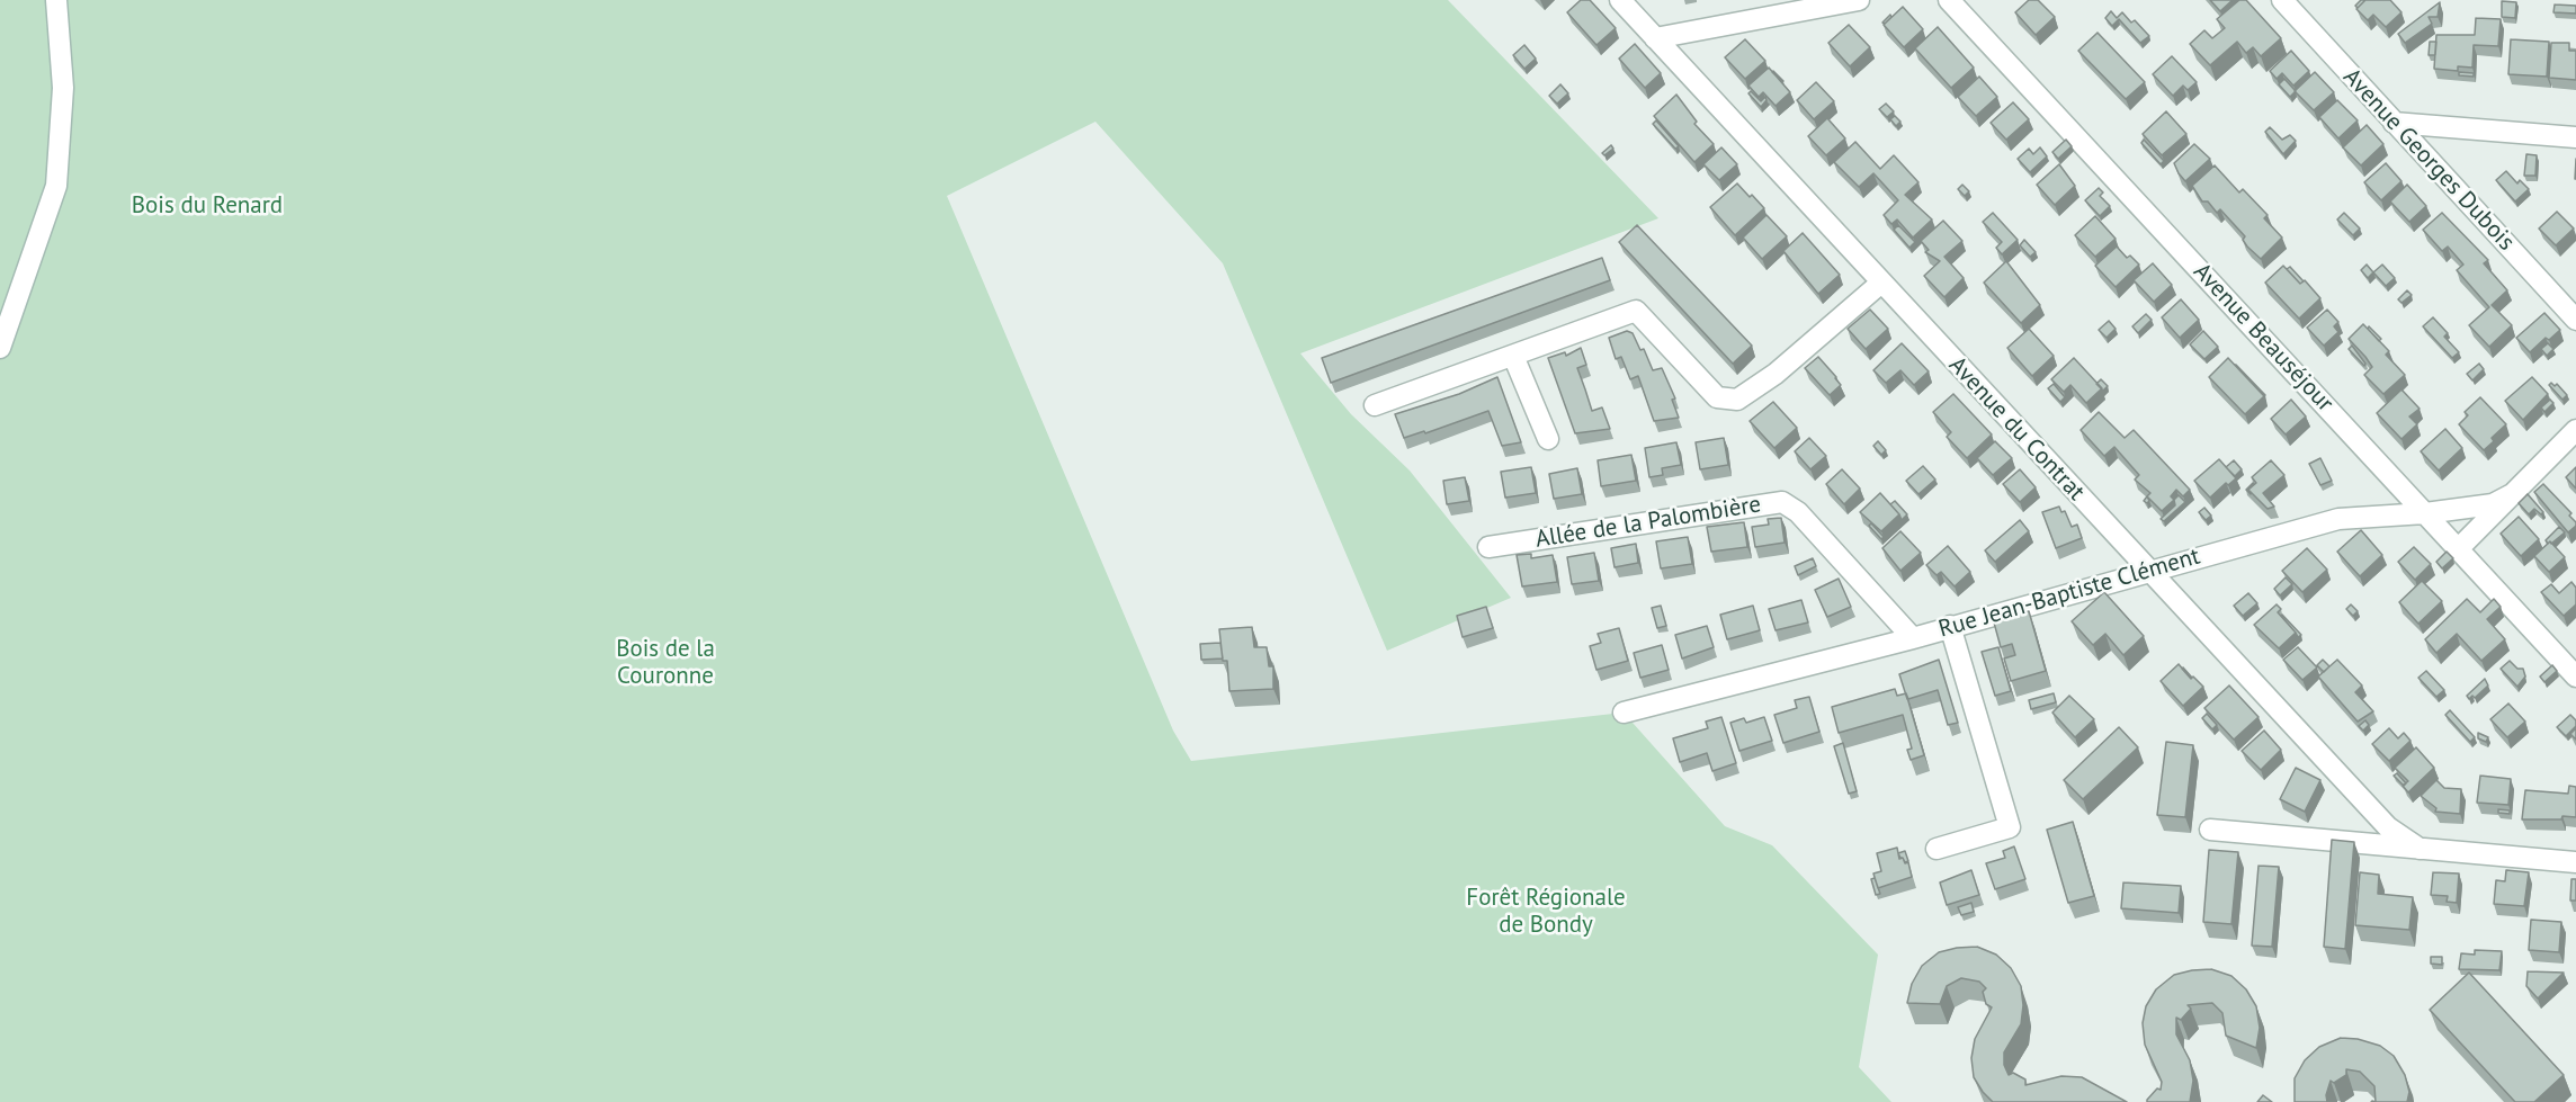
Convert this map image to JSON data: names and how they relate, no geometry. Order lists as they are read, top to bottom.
{
  "streets": {
    "street": [
      "Avenue Georges Dubois",
      "Avenue Beauséjour",
      "Avenue du Contrat",
      "Allée de la Palombière",
      "Rue Jean-Baptiste Clément"
    ]
  },
  "crossings": [
    ["Avenue Beauséjour", "Rue Jean-Baptiste Clément"],
    ["Avenue du Contrat", "Rue Jean-Baptiste Clément"],
    ["Allée de la Palombière", "Rue Jean-Baptiste Clément"]
  ],
  "parks": ["Bois du Renard", "Bois de la Couronne", "Forêt Régionale de Bondy"]
}
